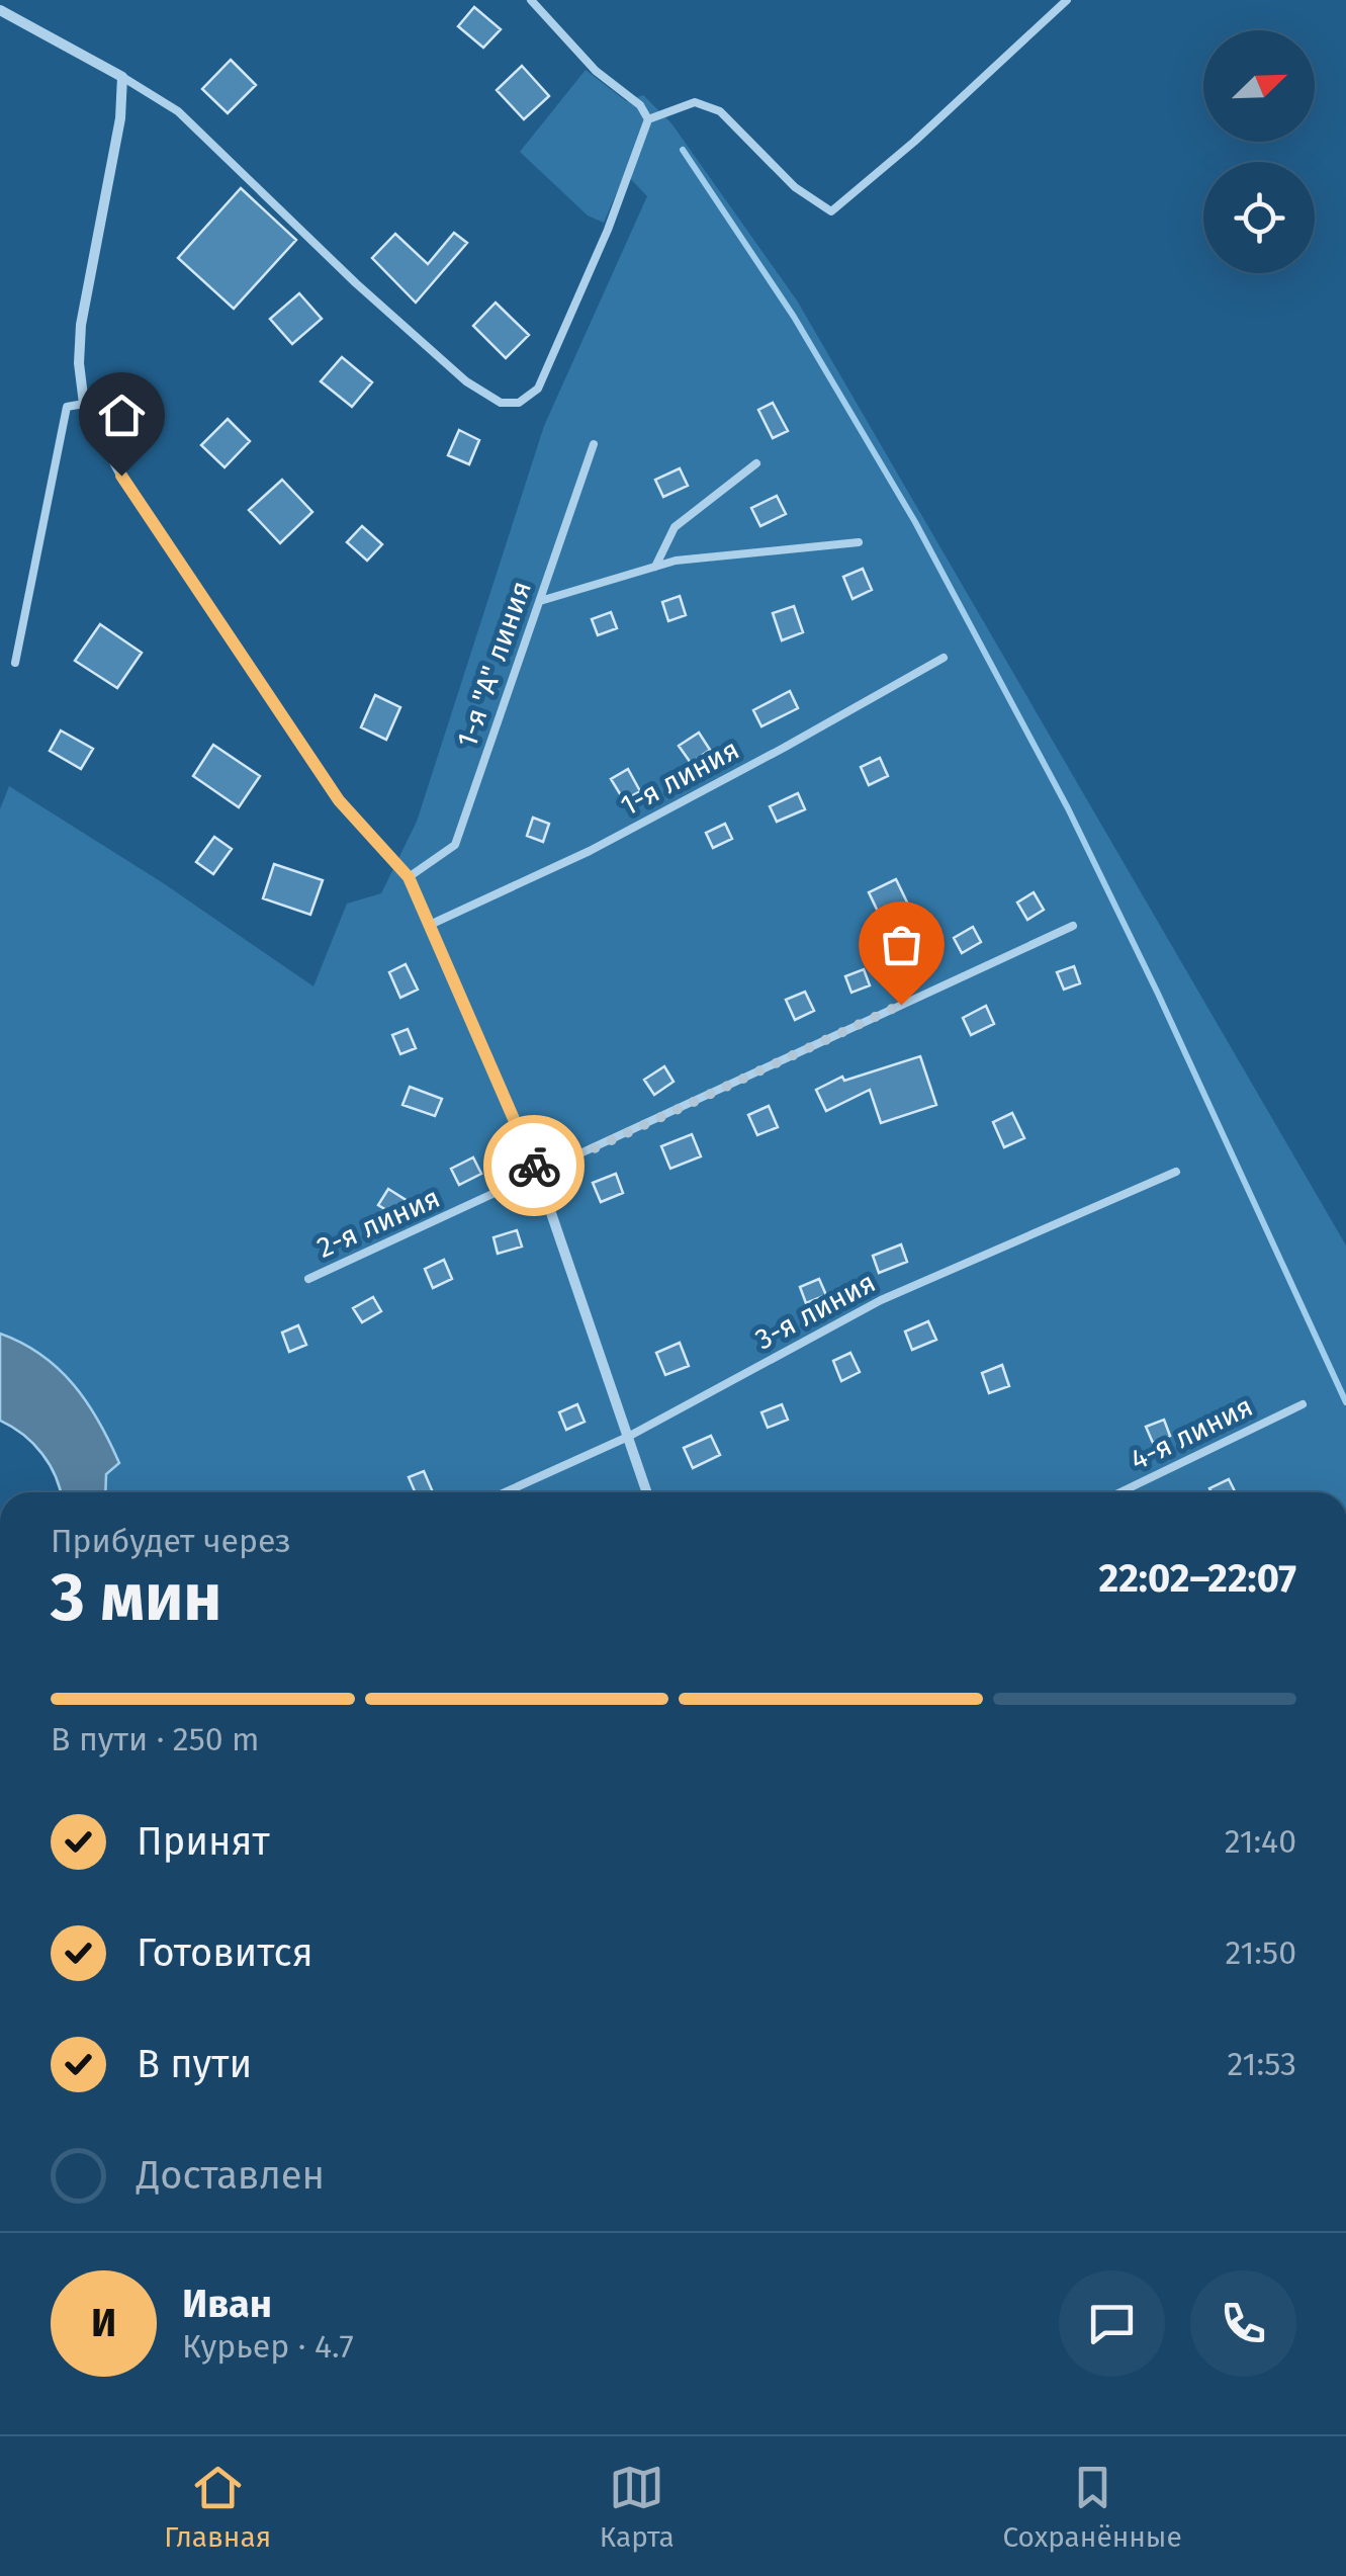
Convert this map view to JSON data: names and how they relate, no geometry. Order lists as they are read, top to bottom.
{
  "streets": {
    "lane": [
      "1-я \"А\" линия",
      "1-я линия",
      "2-я линия",
      "3-я линия",
      "4-я линия"
    ]
  },
  "north": "top right",
  "page": {
    "heading": ["3 мин", "Прибудет через", "22:02–22:07"],
    "panel": ["Иван", "Курьер · 4.7"],
    "bar": "В пути · 250 m",
    "list": [
      ["Принят", "21:40"],
      ["Готовится", "21:50"],
      ["В пути", "21:53"],
      "Доставлен"
    ],
    "round": "И",
    "tabs": ["Главная", "Карта", "Сохранённые"]
  }
}
